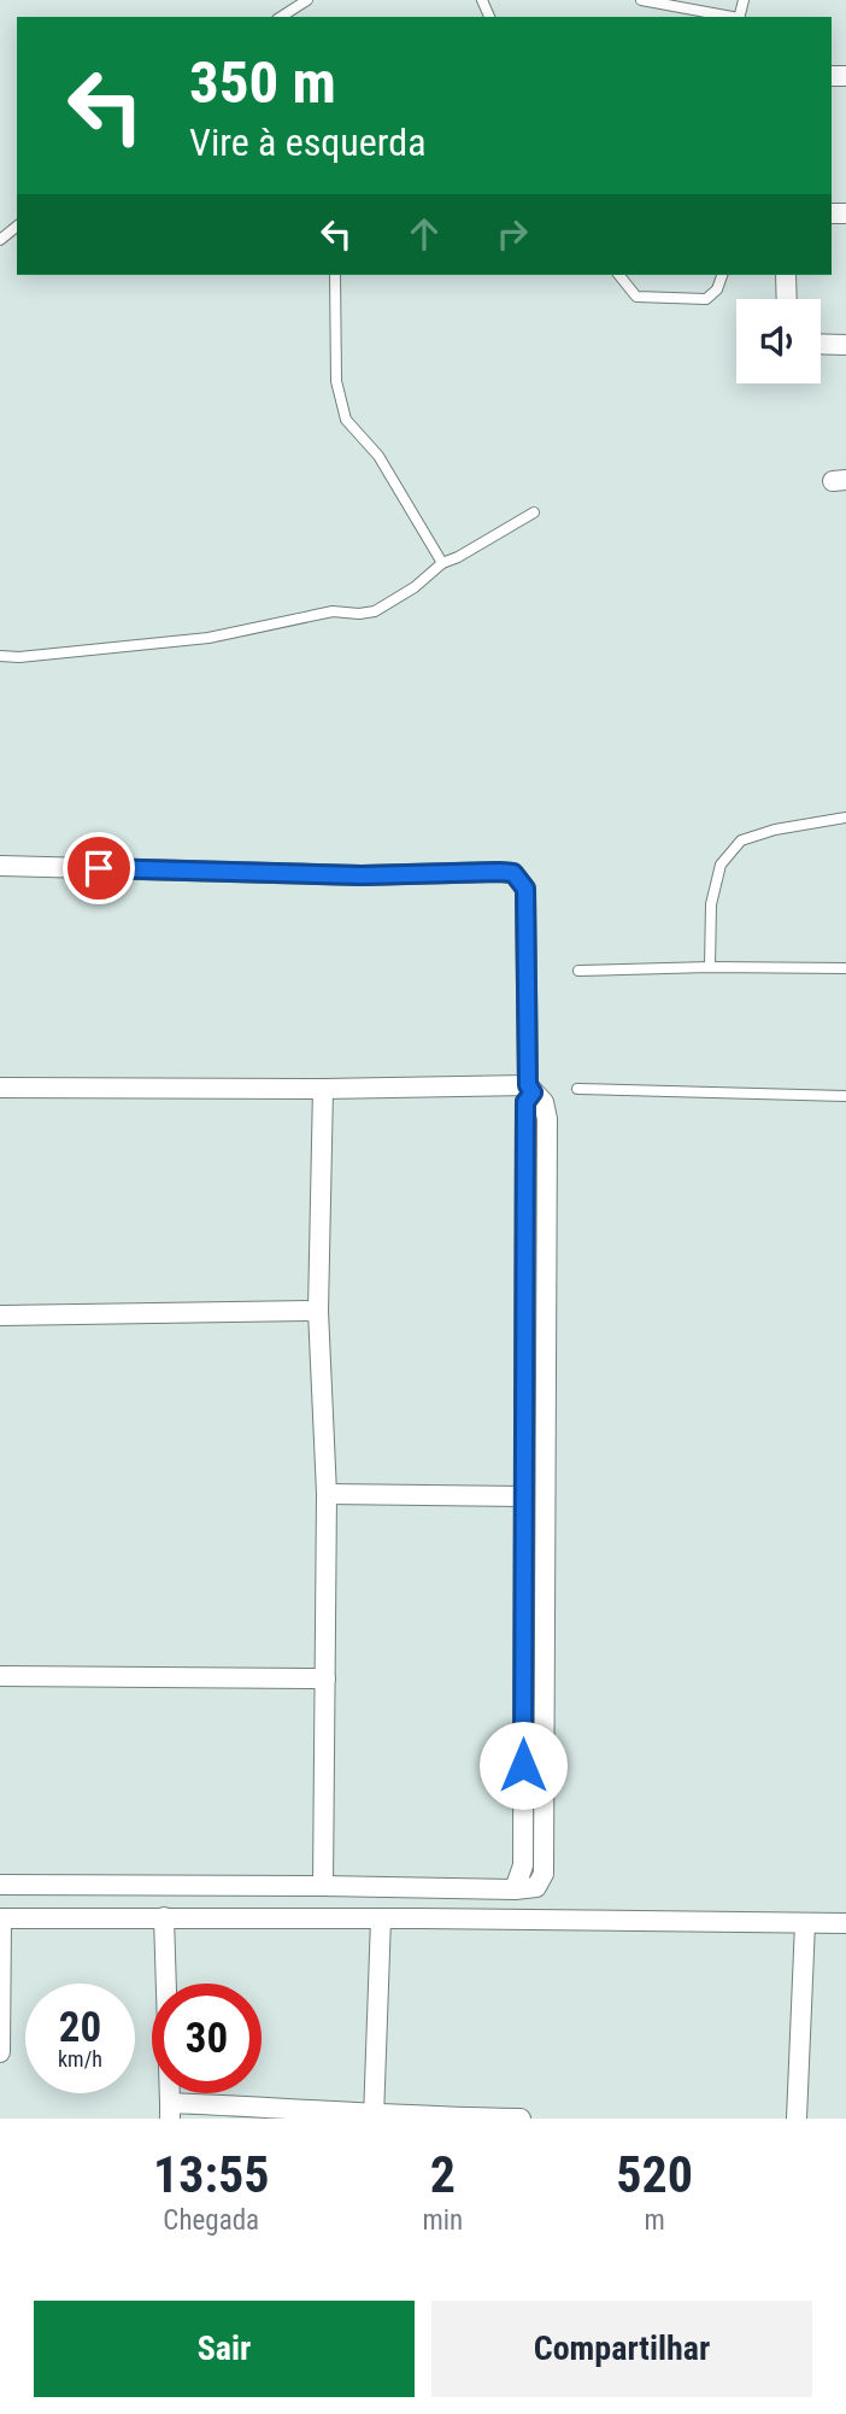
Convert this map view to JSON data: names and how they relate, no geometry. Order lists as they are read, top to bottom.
{
  "page": {
    "turn": ["350 m", "Vire à esquerda"],
    "speed": "20 km/h",
    "limit": "30",
    "eta": [
      "13:55",
      "Chegada",
      "2",
      "min",
      "520",
      "m"
    ],
    "buttons": ["Sair", "Compartilhar"]
  }
}
